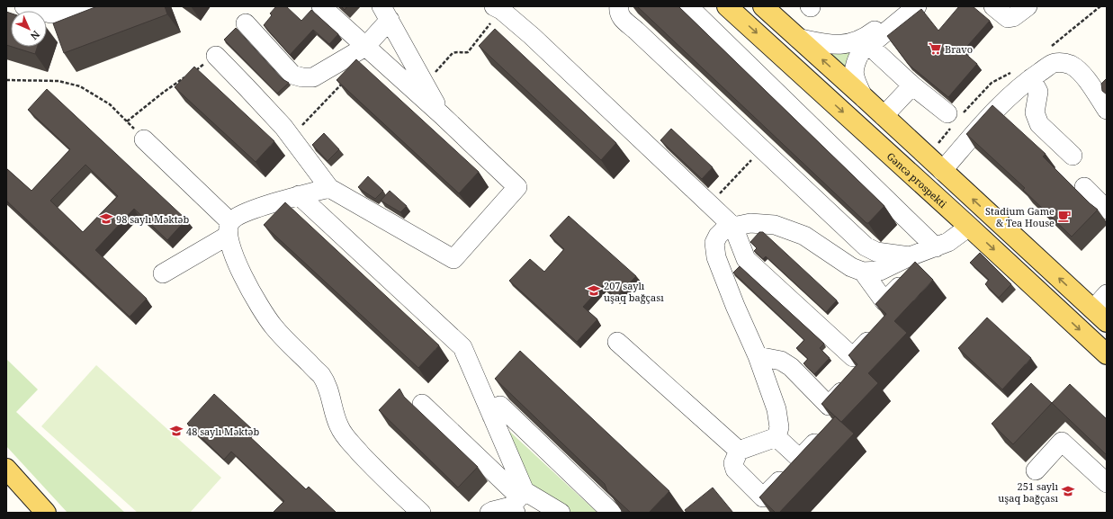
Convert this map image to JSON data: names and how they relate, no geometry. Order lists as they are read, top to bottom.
{
  "streets": {
    "main road": ["Gəncə prospekti"]
  },
  "places": {
    "supermarket": ["Bravo"],
    "cafe": ["Stadium Game & Tea House"],
    "school or university": [
      "98 saylı Məktəb",
      "207 saylı uşaq bağçası",
      "48 saylı Məktəb",
      "251 saylı uşaq bağçası"
    ]
  },
  "north": "bottom right"
}
